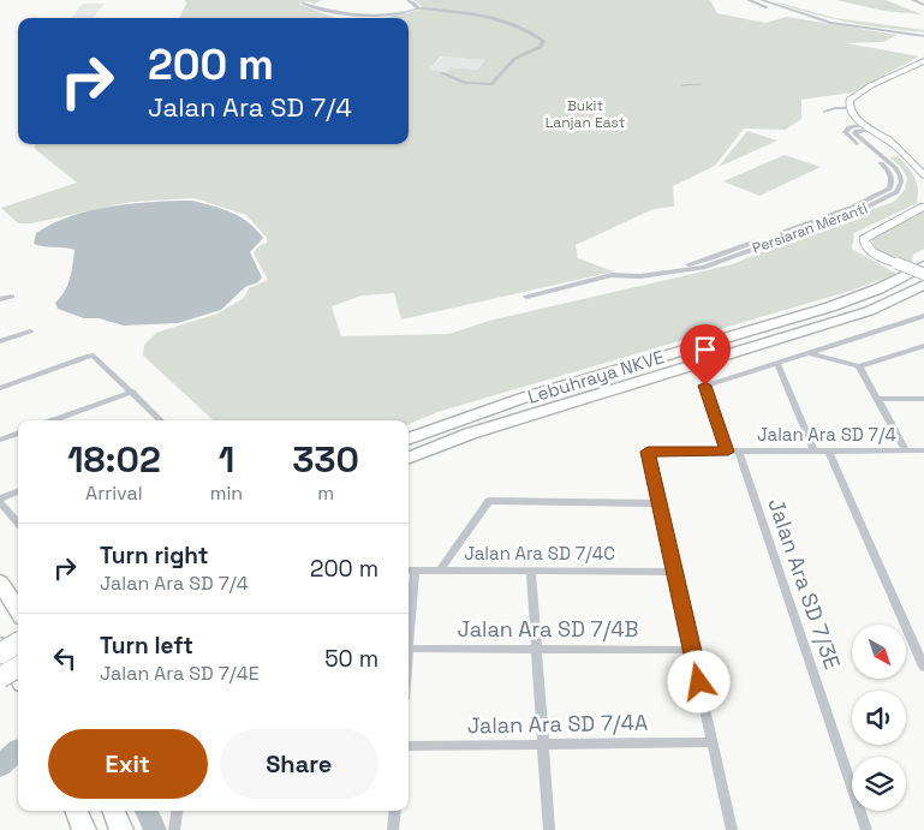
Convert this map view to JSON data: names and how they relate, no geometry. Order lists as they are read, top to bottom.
{
  "streets": {
    "highway": ["Lebuhraya NKVE"],
    "street": [
      "Persiaran Meranti",
      "Jalan Ara SD 7/4",
      "Jalan Ara SD 7/4C",
      "Jalan Ara SD 7/3E",
      "Jalan Ara SD 7/4B",
      "Jalan Ara SD 7/4A"
    ]
  },
  "crossings": [
    ["Jalan Ara SD 7/4", "Jalan Ara SD 7/4C"],
    ["Jalan Ara SD 7/4", "Jalan Ara SD 7/3E"],
    ["Jalan Ara SD 7/4", "Jalan Ara SD 7/4B"],
    ["Jalan Ara SD 7/4", "Jalan Ara SD 7/4A"]
  ],
  "parks": ["Bukit Lanjan East"],
  "north": "bottom right",
  "page": {
    "turn": ["200 m", "Jalan Ara SD 7/4"],
    "eta": [
      "18:02",
      "Arrival",
      "1",
      "min",
      "330",
      "m"
    ],
    "list": [
      {
        "name": "Turn right",
        "note": "Jalan Ara SD 7/4",
        "value": "200 m"
      },
      {
        "name": "Turn left",
        "note": "Jalan Ara SD 7/4E",
        "value": "50 m"
      }
    ],
    "buttons": ["Exit", "Share"]
  }
}
